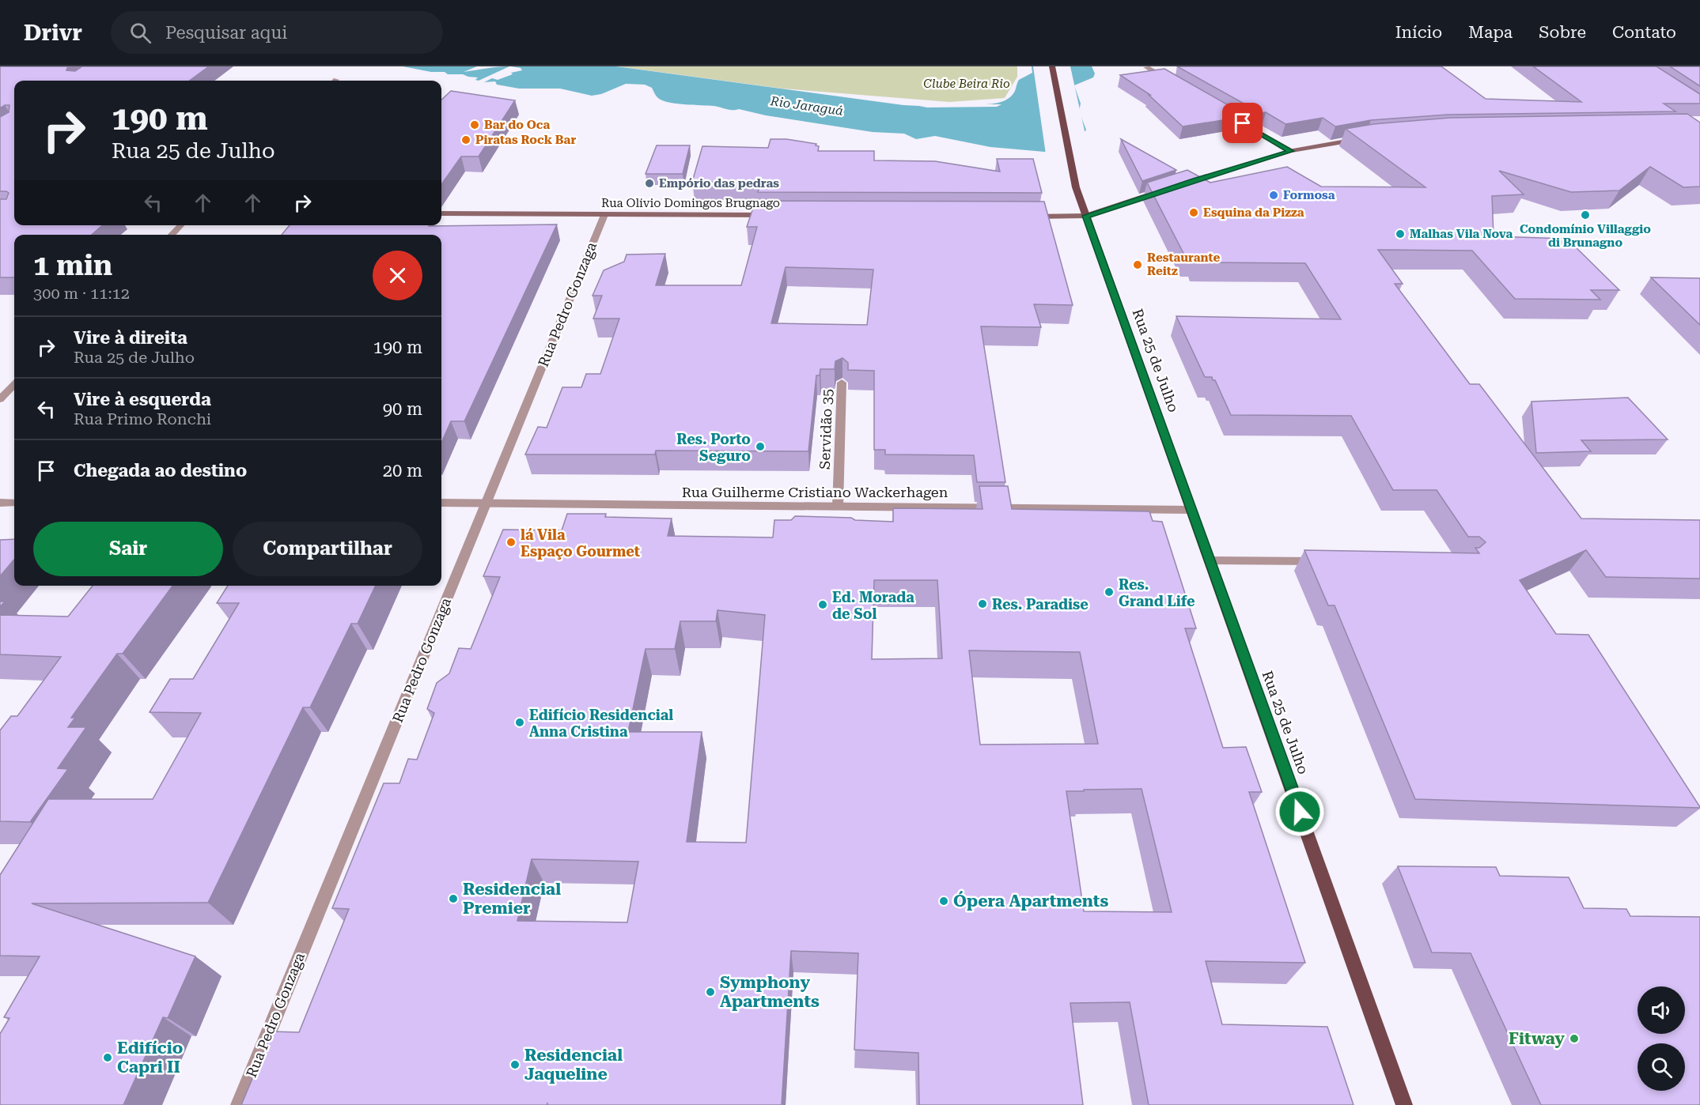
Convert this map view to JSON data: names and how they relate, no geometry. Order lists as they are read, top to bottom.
{
  "streets": {
    "main road": ["Rua Olívio Domingos Brugnago", "Rua 25 de Julho"],
    "street": ["Rua Pedro Gonzaga", "Servidão 35", "Rua Guilherme Cristiano Wackerhagen"]
  },
  "crossings": [
    ["Rua Olívio Domingos Brugnago", "Rua Pedro Gonzaga"],
    ["Rua Pedro Gonzaga", "Rua Guilherme Cristiano Wackerhagen"],
    ["Rua 25 de Julho", "Rua Guilherme Cristiano Wackerhagen"],
    ["Servidão 35", "Rua Guilherme Cristiano Wackerhagen"]
  ],
  "water": ["Rio Jaraguá"],
  "parks": ["Clube Beira Rio"],
  "places": [
    "Bar do Oca",
    "Piratas Rock Bar",
    "Empório das pedras",
    "Formosa",
    "Esquina da Pizza",
    "Condomínio Villaggio di Brunagno",
    "Malhas Vila Nova",
    "Restaurante Reitz",
    "Res. Porto Seguro",
    "lá Vila Espaço Gourmet",
    "Res. Grand Life",
    "Res. Paradise",
    "Ed. Morada de Sol",
    "Edifício Residencial Anna Cristina",
    "Residencial Premier",
    "Ópera Apartments",
    "Symphony Apartments",
    "Fitway",
    "Edifício Capri II",
    "Residencial Jaqueline"
  ],
  "page": {
    "header": "Drivr",
    "search": "Pesquisar aqui",
    "nav": [
      "Início",
      "Mapa",
      "Sobre",
      "Contato"
    ],
    "turn": ["190 m", "Rua 25 de Julho"],
    "heading": ["1 min", "300 m · 11:12"],
    "list": [
      {
        "name": "Vire à direita",
        "note": "Rua 25 de Julho",
        "value": "190 m"
      },
      {
        "name": "Vire à esquerda",
        "note": "Rua Primo Ronchi",
        "value": "90 m"
      },
      {
        "name": "Chegada ao destino",
        "value": "20 m"
      }
    ],
    "buttons": ["Sair", "Compartilhar"]
  }
}
